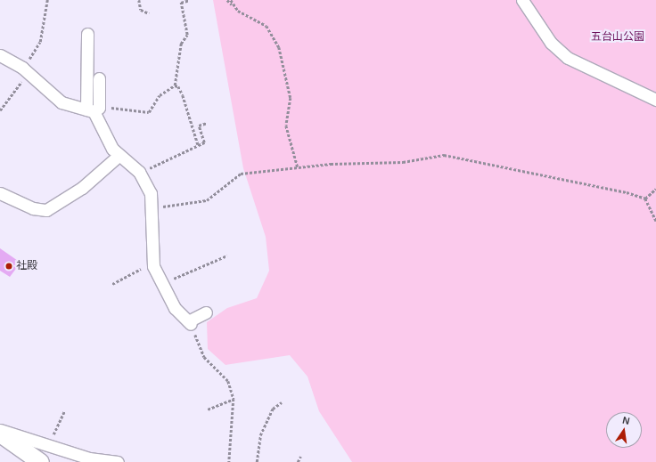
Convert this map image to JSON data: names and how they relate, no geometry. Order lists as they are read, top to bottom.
{
  "parks": ["五台山公園"],
  "places": ["社殿"],
  "north": "top"
}
